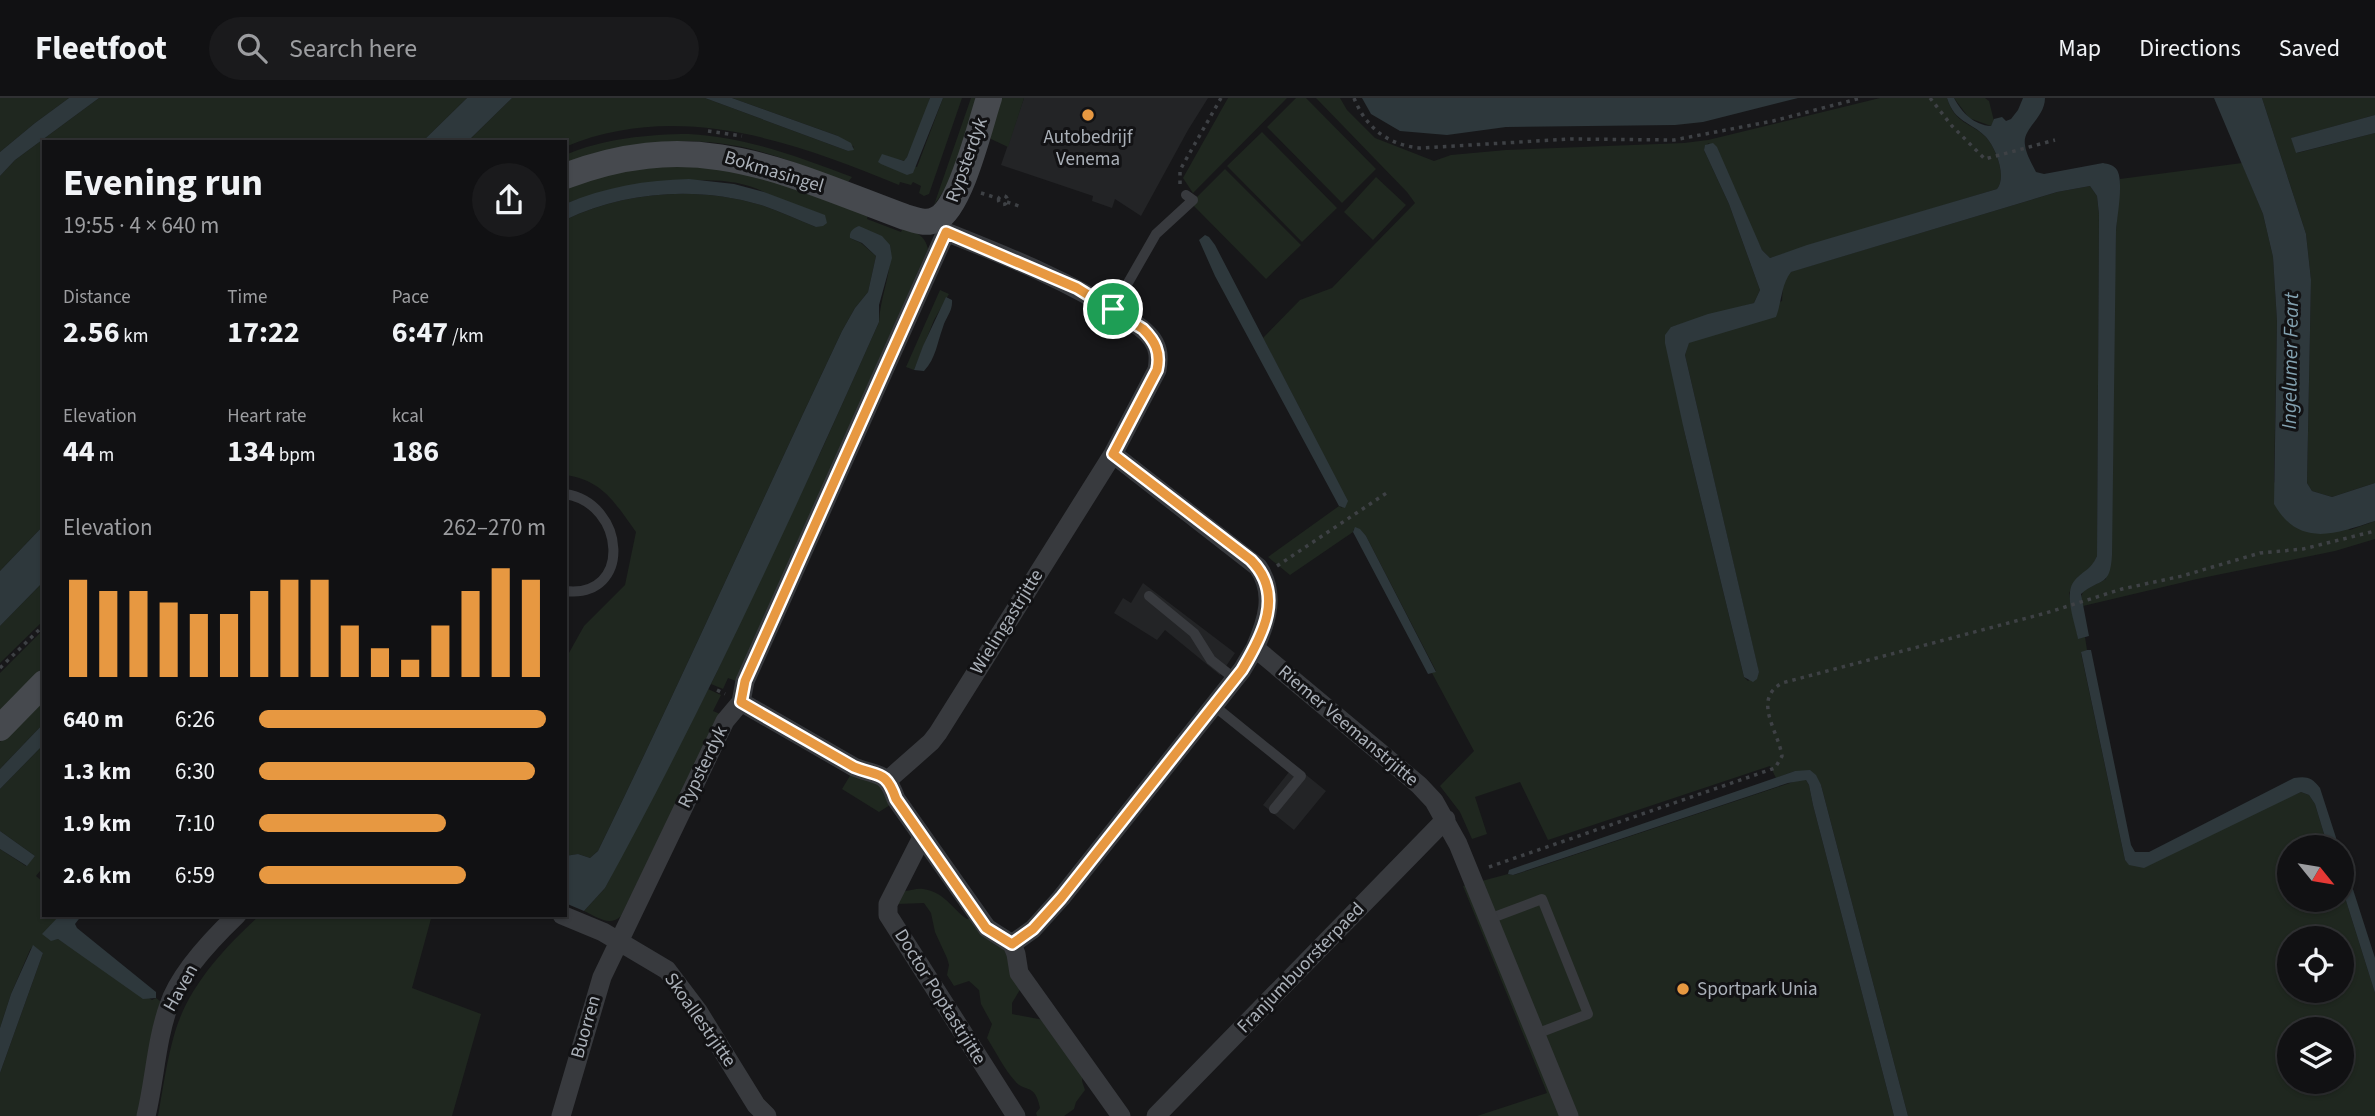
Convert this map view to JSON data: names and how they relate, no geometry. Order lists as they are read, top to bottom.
{
  "streets": {
    "street": [
      "Rypsterdyk",
      "Bokmasingel",
      "Wielingastrjitte",
      "Riemer Veemanstrjitte",
      "Franjumbuorsterpaed",
      "Haven",
      "Doctor Poptastrjitte",
      "Skoallestrjitte",
      "Buorren"
    ]
  },
  "crossings": [
    ["Rypsterdyk", "Bokmasingel"],
    ["Rypsterdyk", "Skoallestrjitte"],
    ["Rypsterdyk", "Buorren"],
    ["Riemer Veemanstrjitte", "Franjumbuorsterpaed"],
    ["Skoallestrjitte", "Buorren"]
  ],
  "water": ["Ingelumer Feart"],
  "places": ["Autobedrijf Venema", "Sportpark Unia"],
  "north": "bottom right",
  "page": {
    "header": "Fleetfoot",
    "search": "Search here",
    "nav": ["Map", "Directions", "Saved"],
    "heading": ["Evening run", "19:55 · 4 × 640 m"],
    "stats": [
      ["Distance", "2.56 km"],
      ["Time", "17:22"],
      ["Pace", "6:47 /km"],
      ["Elevation", "44 m"],
      ["Heart rate", "134 bpm"],
      ["kcal", "186"]
    ],
    "chart": ["Elevation", "262–270 m"],
    "list": [
      {
        "name": "640 m",
        "note": "6:26"
      },
      {
        "name": "1.3 km",
        "note": "6:30"
      },
      {
        "name": "1.9 km",
        "note": "7:10"
      },
      {
        "name": "2.6 km",
        "note": "6:59"
      }
    ]
  }
}
